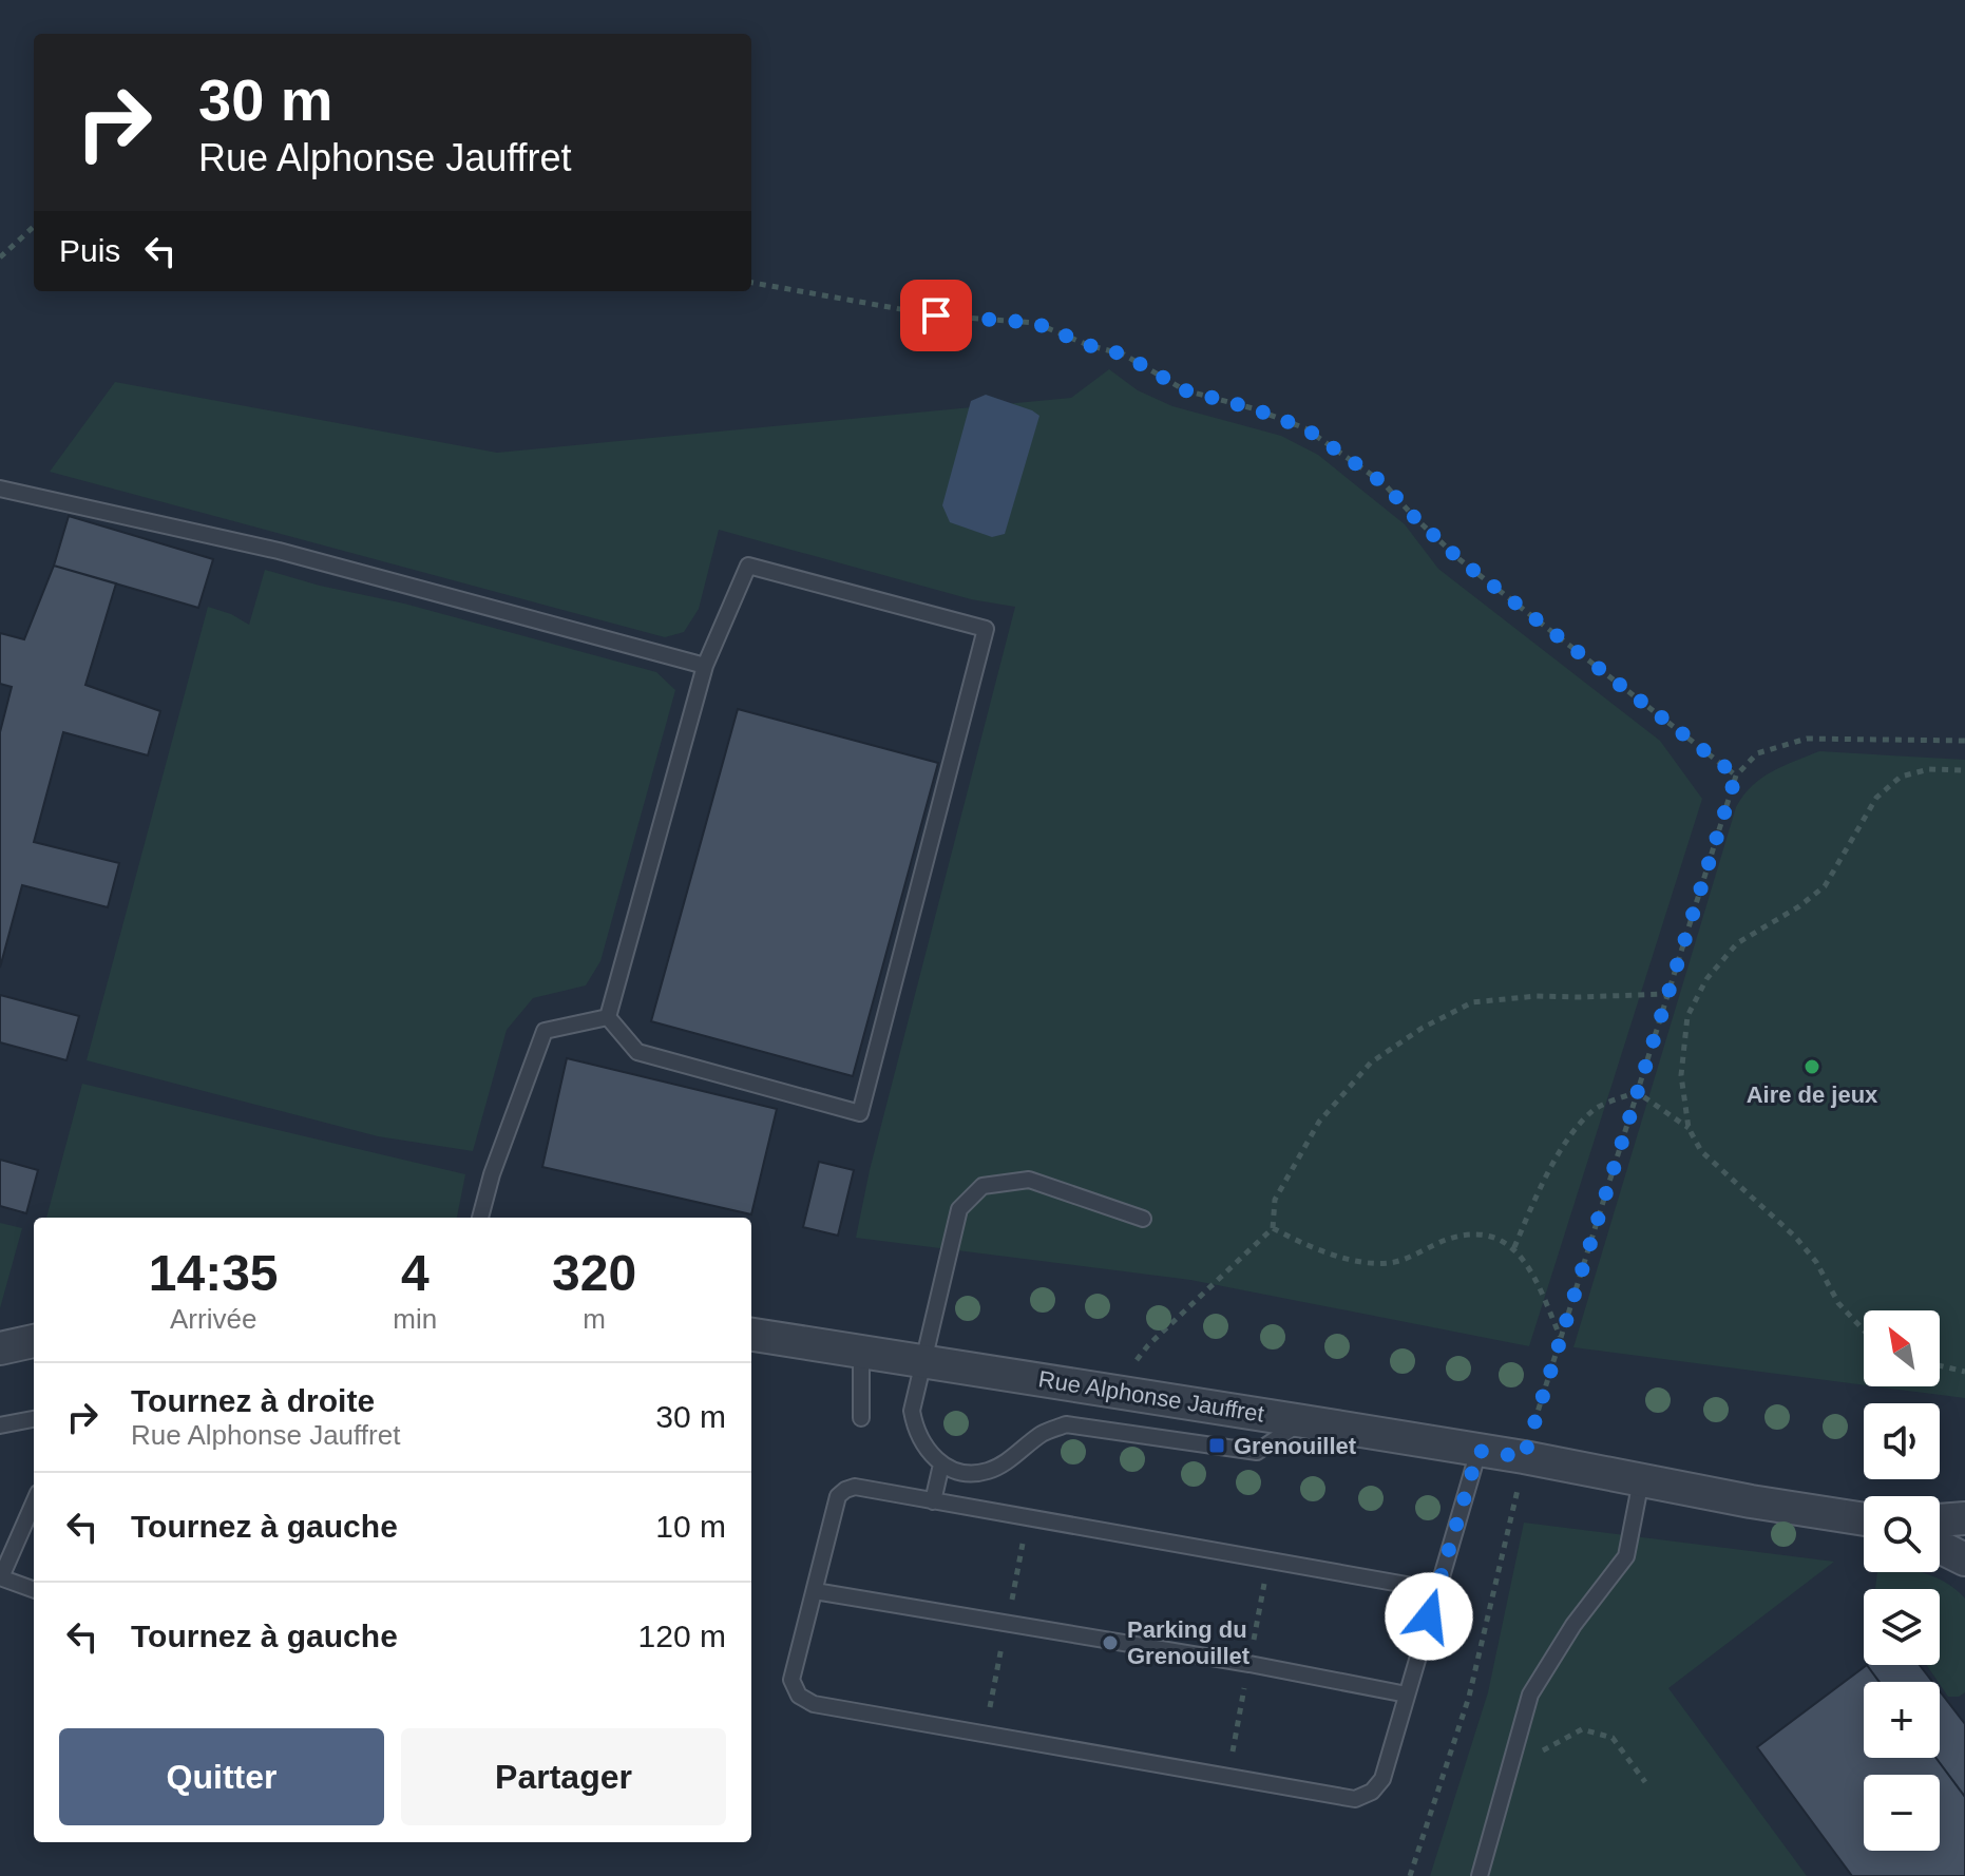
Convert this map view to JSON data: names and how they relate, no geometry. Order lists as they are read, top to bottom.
{
  "streets": {
    "street": ["Rue Alphonse Jauffret"]
  },
  "places": {
    "other": ["Aire de jeux", "Parking du Grenouillet"],
    "transit": ["Grenouillet"]
  },
  "north": "top left",
  "page": {
    "turn": ["30 m", "Rue Alphonse Jauffret"],
    "then": "Puis",
    "eta": [
      "14:35",
      "Arrivée",
      "4",
      "min",
      "320",
      "m"
    ],
    "map_buttons": ["+", "−"],
    "list": [
      {
        "name": "Tournez à droite",
        "note": "Rue Alphonse Jauffret",
        "value": "30 m"
      },
      {
        "name": "Tournez à gauche",
        "value": "10 m"
      },
      {
        "name": "Tournez à gauche",
        "value": "120 m"
      }
    ],
    "buttons": ["Quitter", "Partager"]
  }
}
